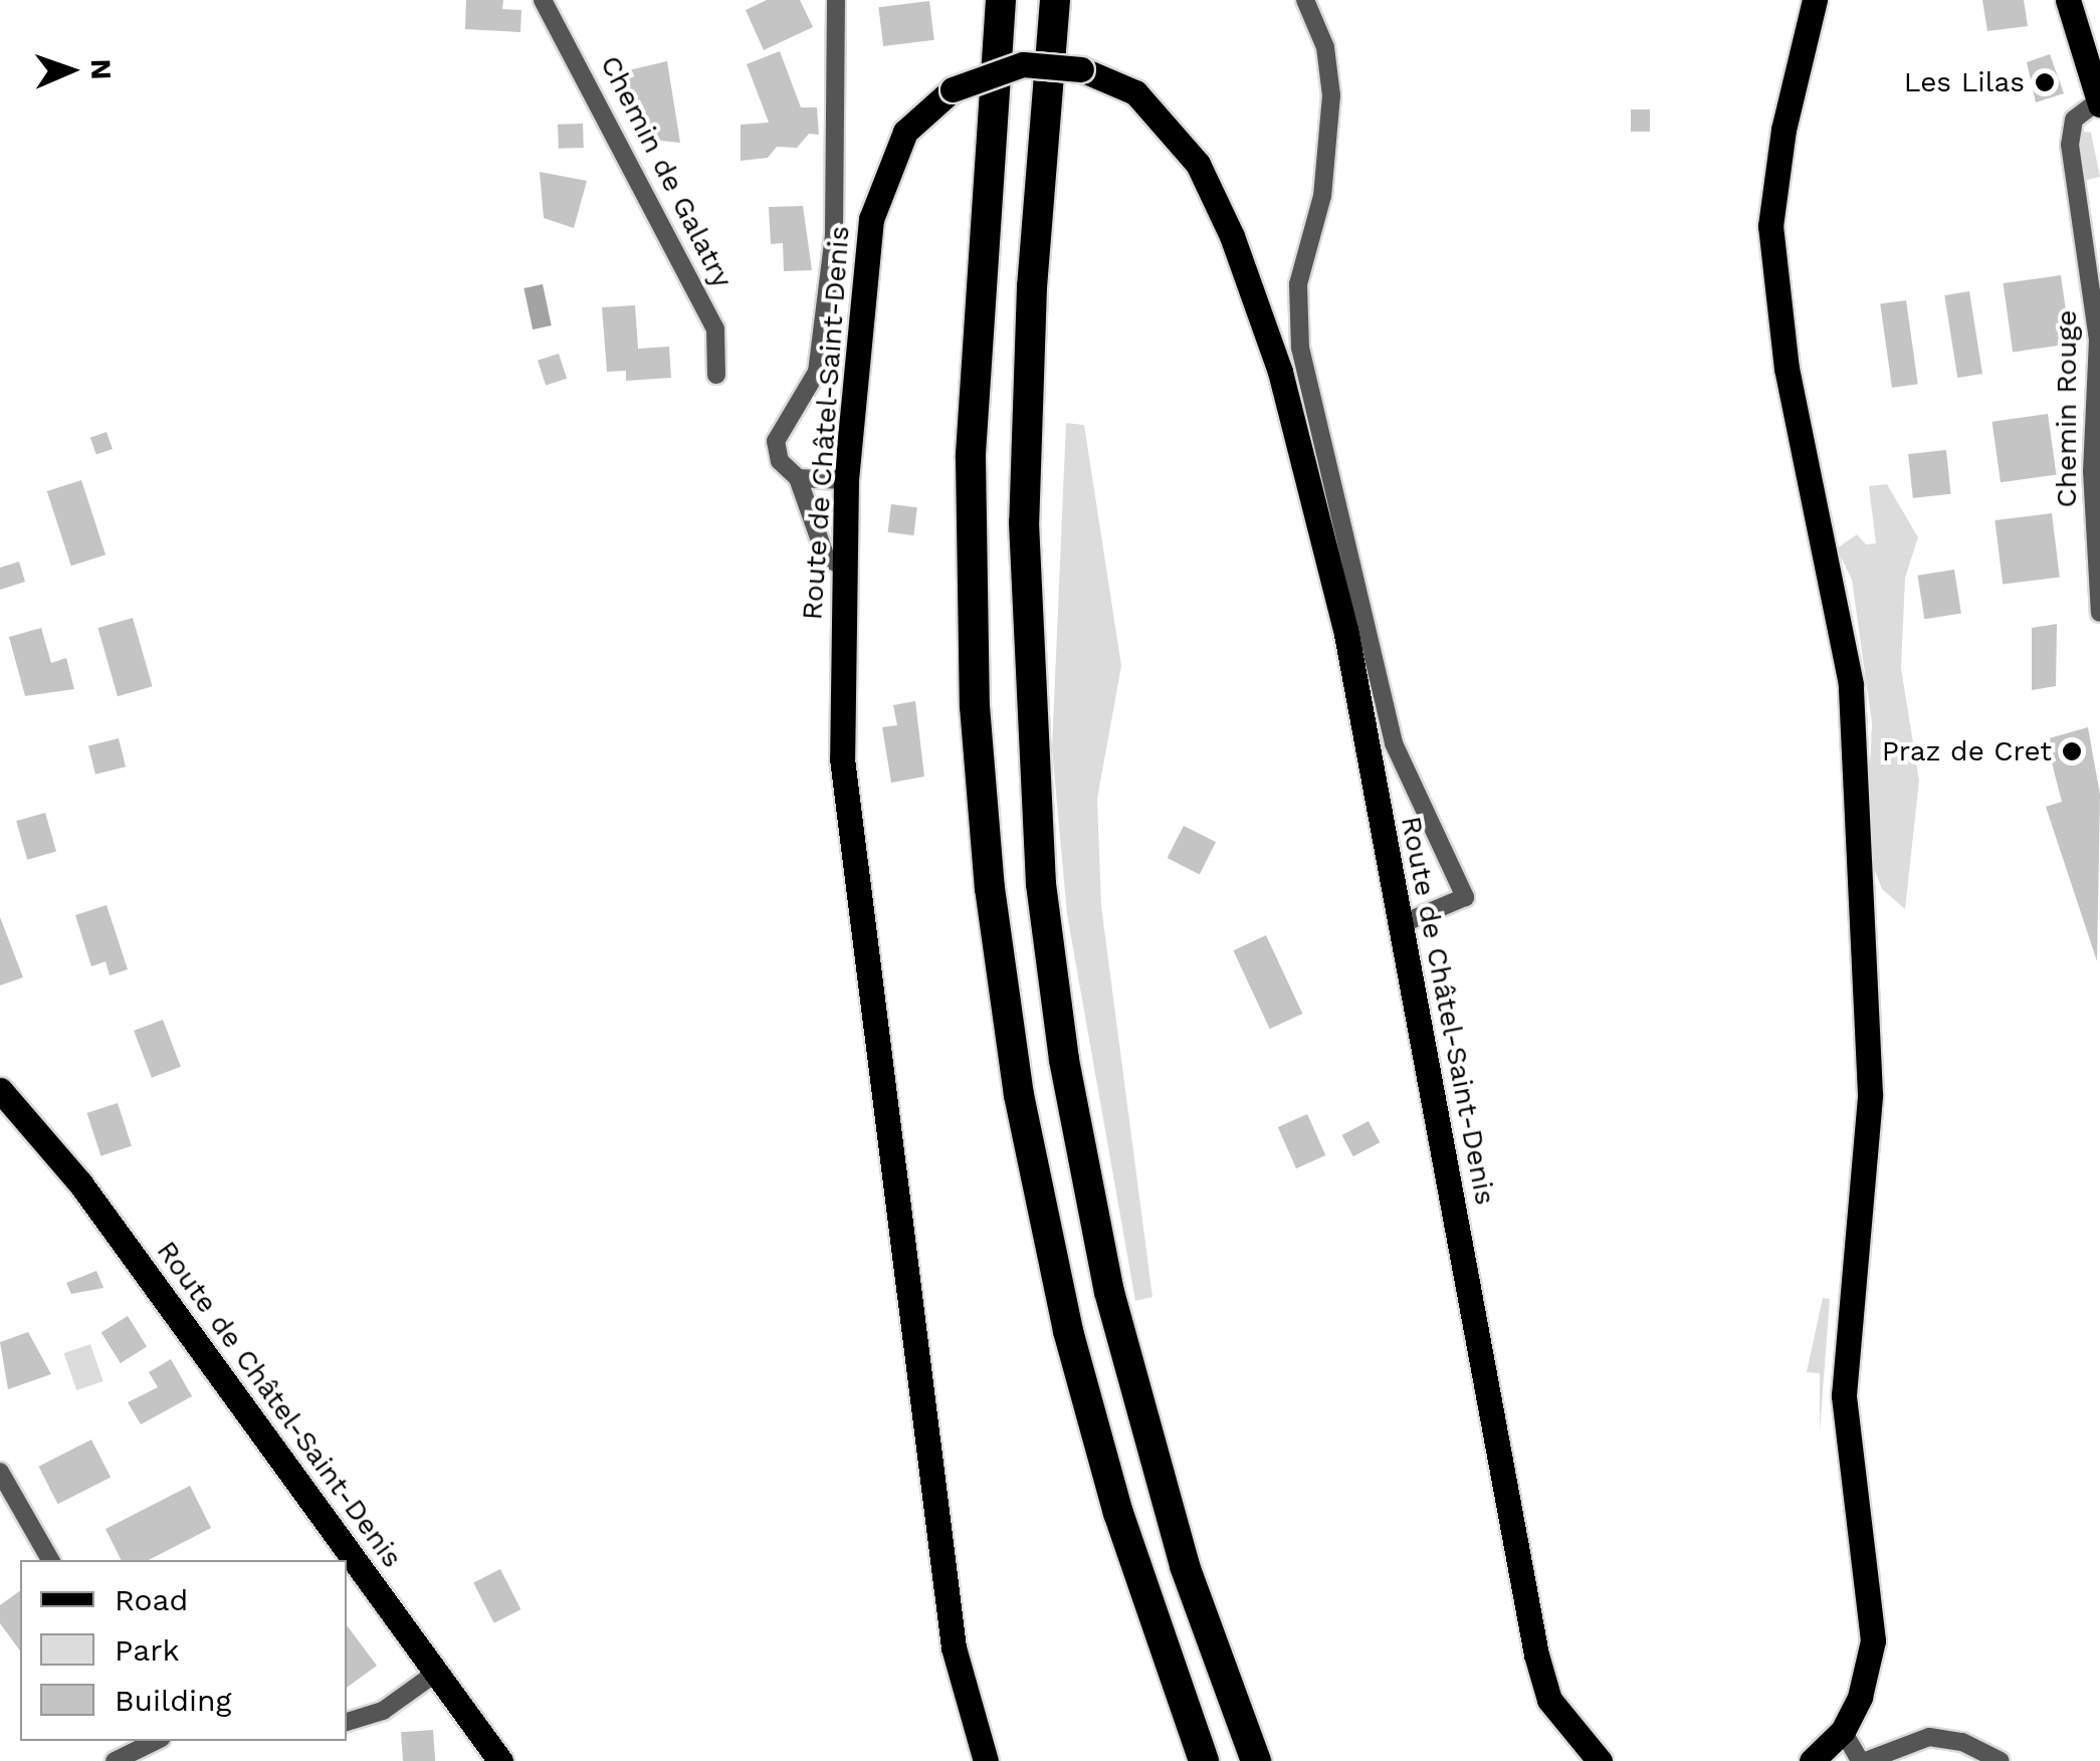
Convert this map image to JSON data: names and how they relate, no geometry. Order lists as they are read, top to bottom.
{
  "streets": {
    "main road": ["Route de Châtel-Saint-Denis"],
    "street": ["Chemin de Galatry", "Chemin Rouge"]
  },
  "places": ["Les Lilas", "Praz de Cret"],
  "legend": ["Road", "Park", "Building"],
  "north": "right"
}
